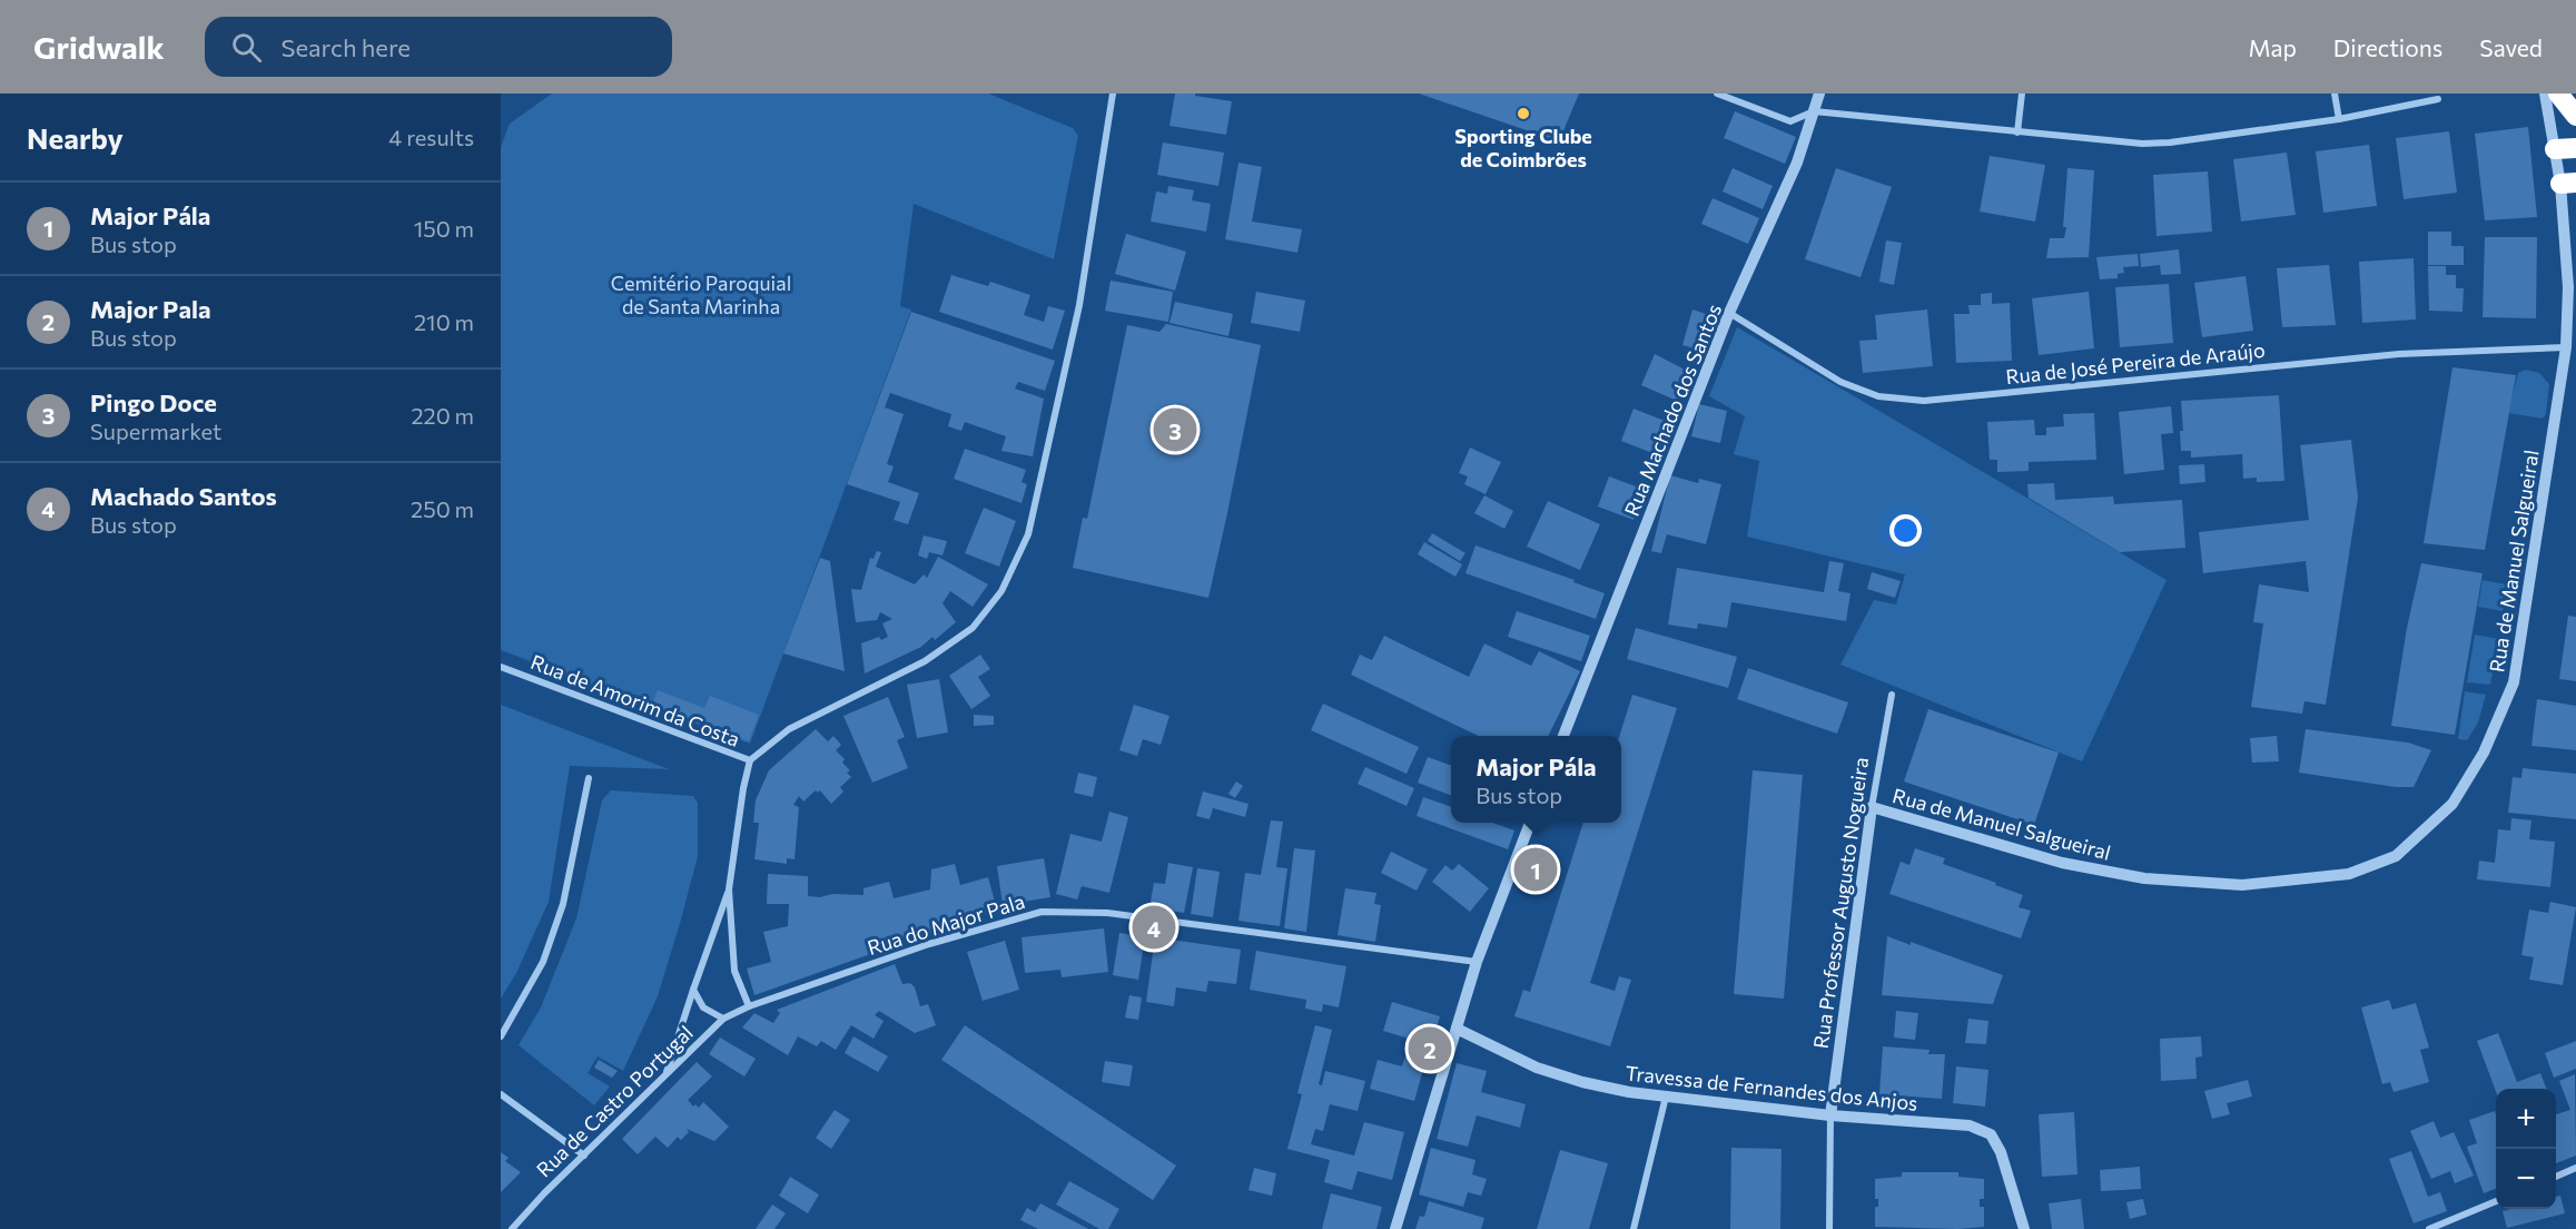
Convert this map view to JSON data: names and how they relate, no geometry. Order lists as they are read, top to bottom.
{
  "streets": {
    "street": [
      "Rua de José Pereira de Araújo",
      "Rua Machado dos Santos",
      "Rua de Manuel Salgueiral",
      "Rua de Amorim da Costa",
      "Rua Professor Augusto Nogueira",
      "Rua do Major Pala",
      "Travessa de Fernandes dos Anjos",
      "Rua de Castro Portugal"
    ]
  },
  "crossings": [
    ["Rua de José Pereira de Araújo", "Rua Machado dos Santos"],
    ["Rua de José Pereira de Araújo", "Rua de Manuel Salgueiral"],
    ["Rua de Manuel Salgueiral", "Rua Professor Augusto Nogueira"],
    ["Rua de Amorim da Costa", "Rua do Major Pala"],
    ["Rua de Amorim da Costa", "Rua de Castro Portugal"],
    ["Rua Professor Augusto Nogueira", "Travessa de Fernandes dos Anjos"],
    ["Rua do Major Pala", "Rua de Castro Portugal"]
  ],
  "parks": ["Cemitério Paroquial de Santa Marinha"],
  "places": ["Sporting Clube de Coimbrões"],
  "page": {
    "header": "Gridwalk",
    "search": "Search here",
    "nav": ["Map", "Directions", "Saved"],
    "heading": ["Nearby", "4 results"],
    "list": [
      {
        "mark": "1",
        "name": "Major Pála",
        "note": "Bus stop",
        "value": "150 m"
      },
      {
        "mark": "2",
        "name": "Major Pala",
        "note": "Bus stop",
        "value": "210 m"
      },
      {
        "mark": "3",
        "name": "Pingo Doce",
        "note": "Supermarket",
        "value": "220 m"
      },
      {
        "mark": "4",
        "name": "Machado Santos",
        "note": "Bus stop",
        "value": "250 m"
      }
    ],
    "pins": [
      "3",
      "1",
      "4",
      "2"
    ],
    "popup": ["Major Pála", "Bus stop"],
    "map_buttons": ["+", "−"]
  }
}
